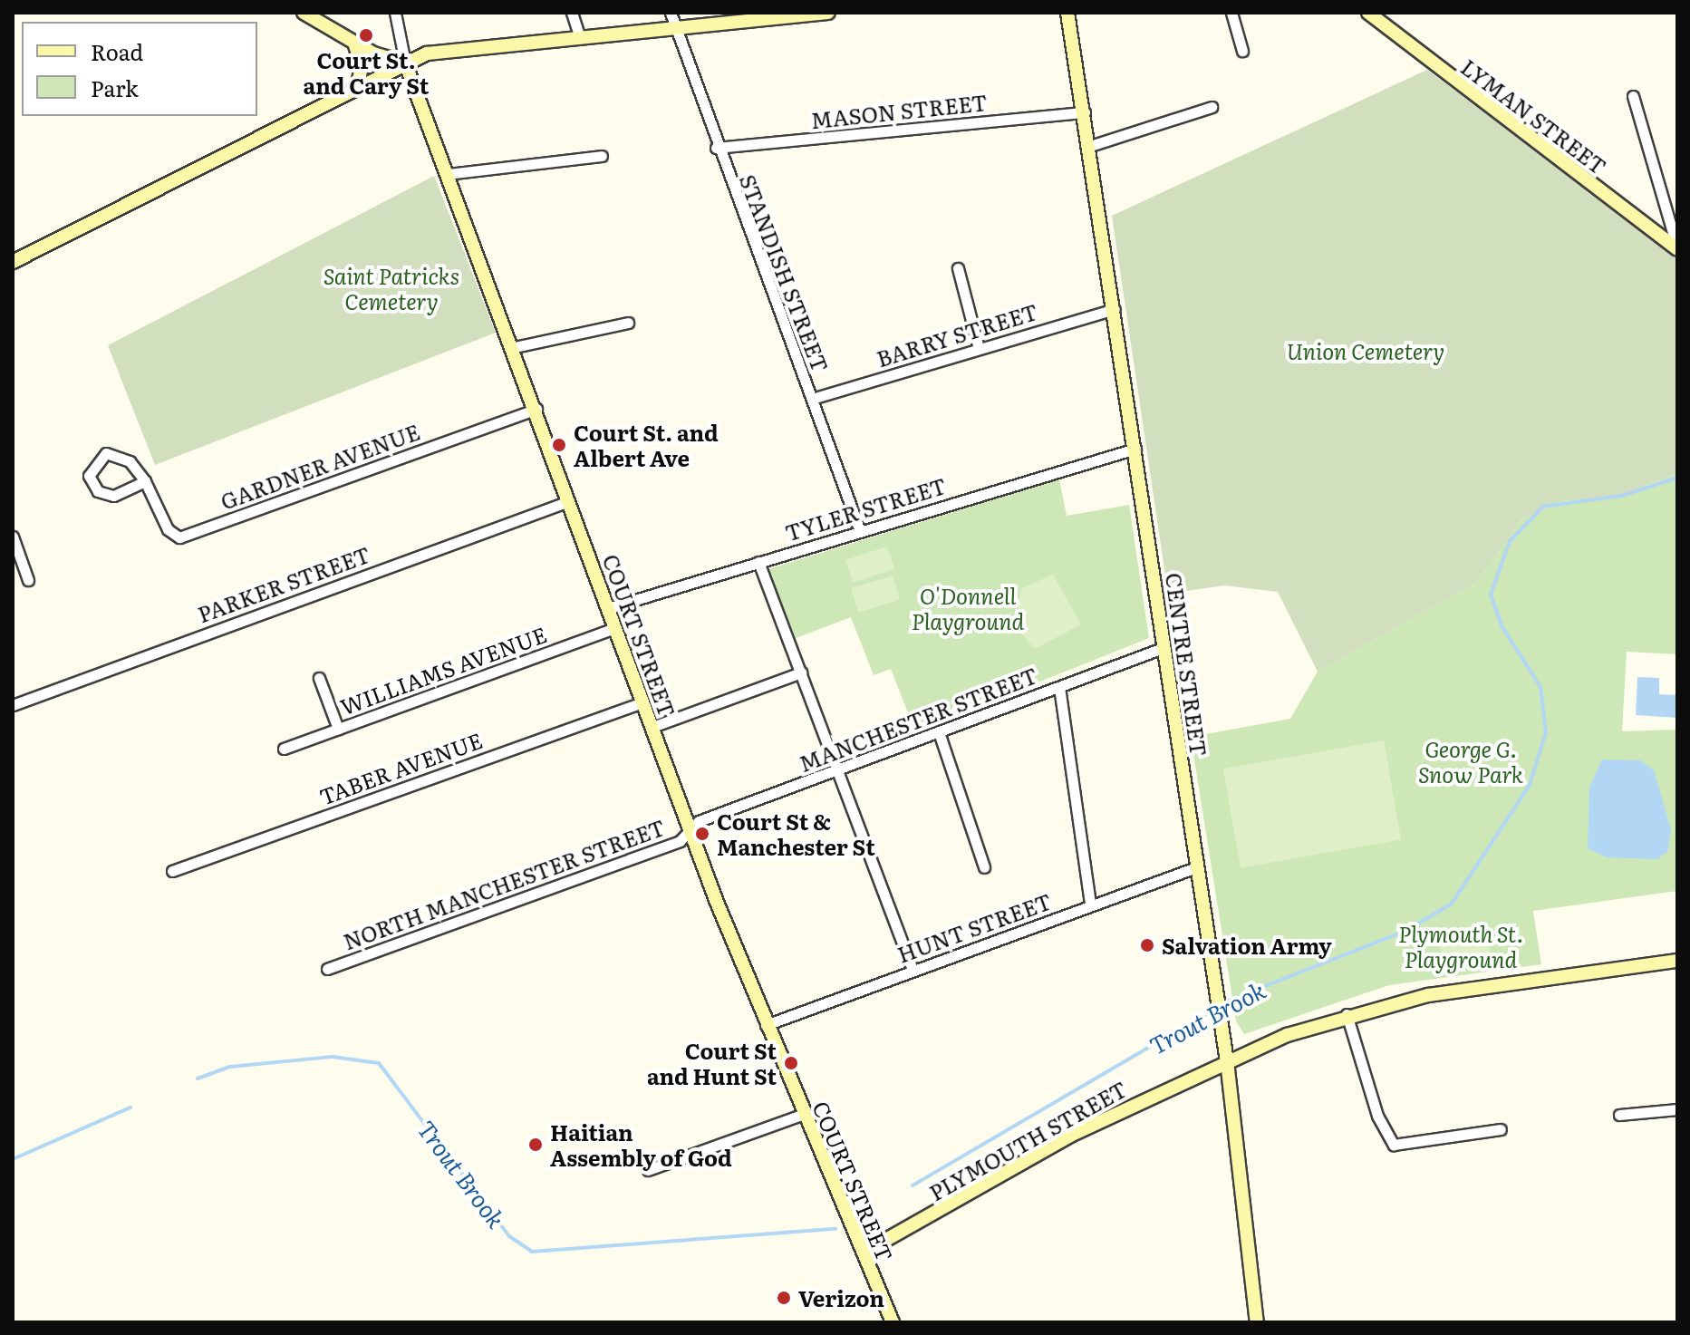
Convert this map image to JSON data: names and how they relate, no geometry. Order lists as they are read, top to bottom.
{
  "streets": {
    "main road": [
      "LYMAN STREET",
      "COURT STREET",
      "CENTRE STREET",
      "PLYMOUTH STREET"
    ],
    "street": [
      "MASON STREET",
      "STANDISH STREET",
      "BARRY STREET",
      "GARDNER AVENUE",
      "TYLER STREET",
      "PARKER STREET",
      "WILLIAMS AVENUE",
      "MANCHESTER STREET",
      "TABER AVENUE",
      "NORTH MANCHESTER STREET",
      "HUNT STREET"
    ]
  },
  "crossings": [
    ["MASON STREET", "STANDISH STREET"],
    ["MASON STREET", "CENTRE STREET"],
    ["STANDISH STREET", "BARRY STREET"],
    ["STANDISH STREET", "TYLER STREET"],
    ["BARRY STREET", "CENTRE STREET"],
    ["GARDNER AVENUE", "COURT STREET"],
    ["TYLER STREET", "COURT STREET"],
    ["TYLER STREET", "CENTRE STREET"],
    ["PARKER STREET", "COURT STREET"],
    ["COURT STREET", "WILLIAMS AVENUE"],
    ["COURT STREET", "MANCHESTER STREET"],
    ["COURT STREET", "TABER AVENUE"],
    ["COURT STREET", "NORTH MANCHESTER STREET"],
    ["COURT STREET", "HUNT STREET"],
    ["COURT STREET", "PLYMOUTH STREET"],
    ["CENTRE STREET", "MANCHESTER STREET"],
    ["CENTRE STREET", "HUNT STREET"],
    ["CENTRE STREET", "PLYMOUTH STREET"],
    ["MANCHESTER STREET", "NORTH MANCHESTER STREET"]
  ],
  "water": ["Trout Brook"],
  "parks": [
    "Saint Patricks Cemetery",
    "Union Cemetery",
    "O'Donnell Playground",
    "George G. Snow Park",
    "Plymouth St. Playground"
  ],
  "places": [
    "Court St. and Cary St",
    "Court St. and Albert Ave",
    "Court St & Manchester St",
    "Salvation Army",
    "Court St and Hunt St",
    "Haitian Assembly of God",
    "Verizon"
  ],
  "legend": ["Road", "Park"]
}
